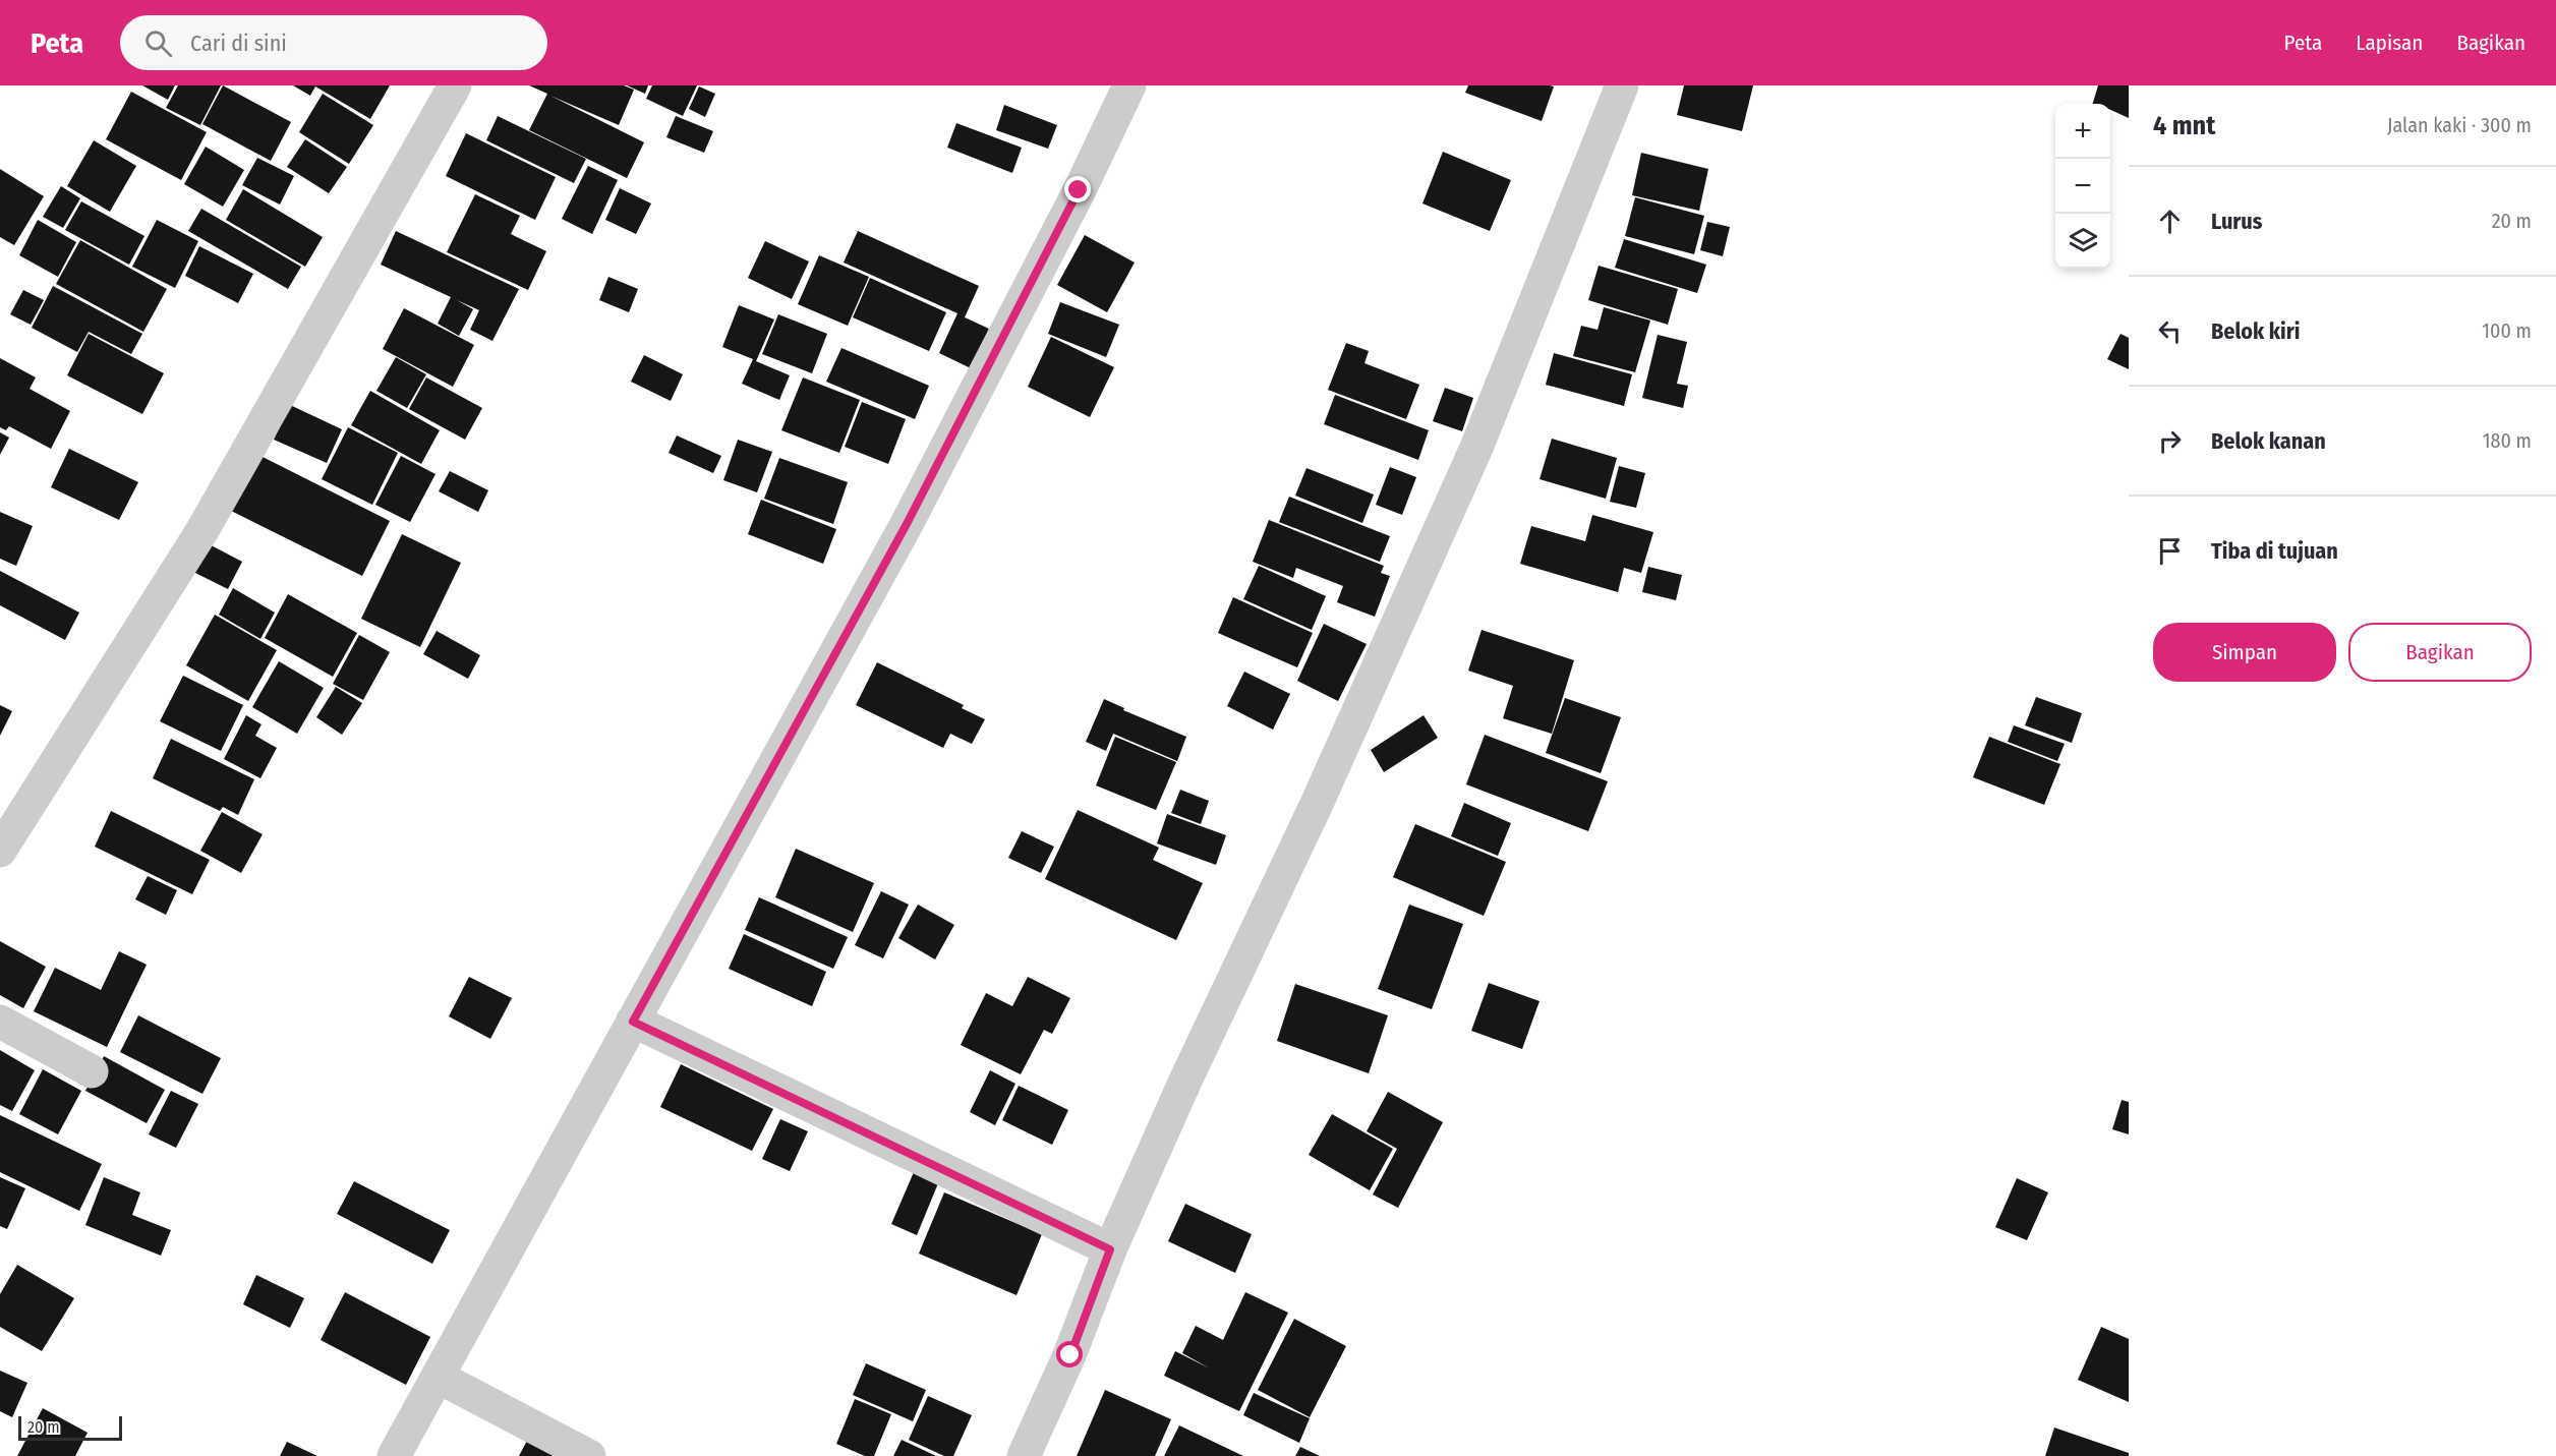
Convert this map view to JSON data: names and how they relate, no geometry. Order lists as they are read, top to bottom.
{
  "scale_bar": "20 m",
  "page": {
    "header": "Peta",
    "search": "Cari di sini",
    "nav": ["Peta", "Lapisan", "Bagikan"],
    "heading": ["4 mnt", "Jalan kaki · 300 m"],
    "map_buttons": ["+", "−"],
    "list": [
      ["Lurus", "20 m"],
      ["Belok kiri", "100 m"],
      ["Belok kanan", "180 m"],
      "Tiba di tujuan"
    ],
    "buttons": ["Simpan", "Bagikan"],
    "scale": "20 m"
  }
}
